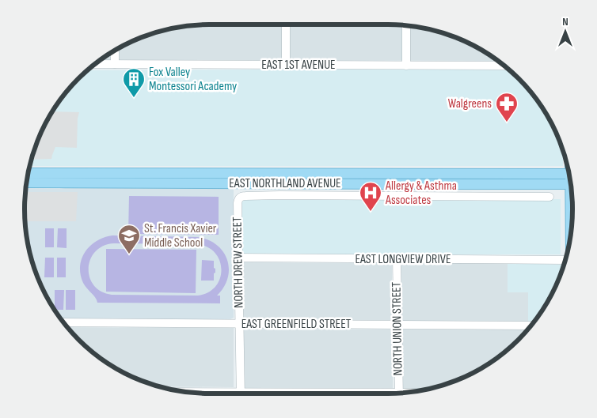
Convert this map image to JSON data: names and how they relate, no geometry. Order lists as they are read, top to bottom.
{
  "streets": {
    "main road": ["EAST NORTHLAND AVENUE"],
    "street": [
      "EAST 1ST AVENUE",
      "EAST LONGVIEW DRIVE",
      "NORTH DREW STREET",
      "EAST GREENFIELD STREET",
      "NORTH UNION STREET"
    ]
  },
  "crossings": [
    ["EAST LONGVIEW DRIVE", "NORTH DREW STREET"],
    ["EAST LONGVIEW DRIVE", "NORTH UNION STREET"],
    ["NORTH DREW STREET", "EAST GREENFIELD STREET"],
    ["EAST GREENFIELD STREET", "NORTH UNION STREET"]
  ],
  "places": {
    "building": ["Fox Valley Montessori Academy"],
    "pharmacy": ["Walgreens"],
    "hospital": ["Allergy & Asthma Associates"],
    "school or university": ["St. Francis Xavier Middle School"]
  },
  "north": "top"
}
